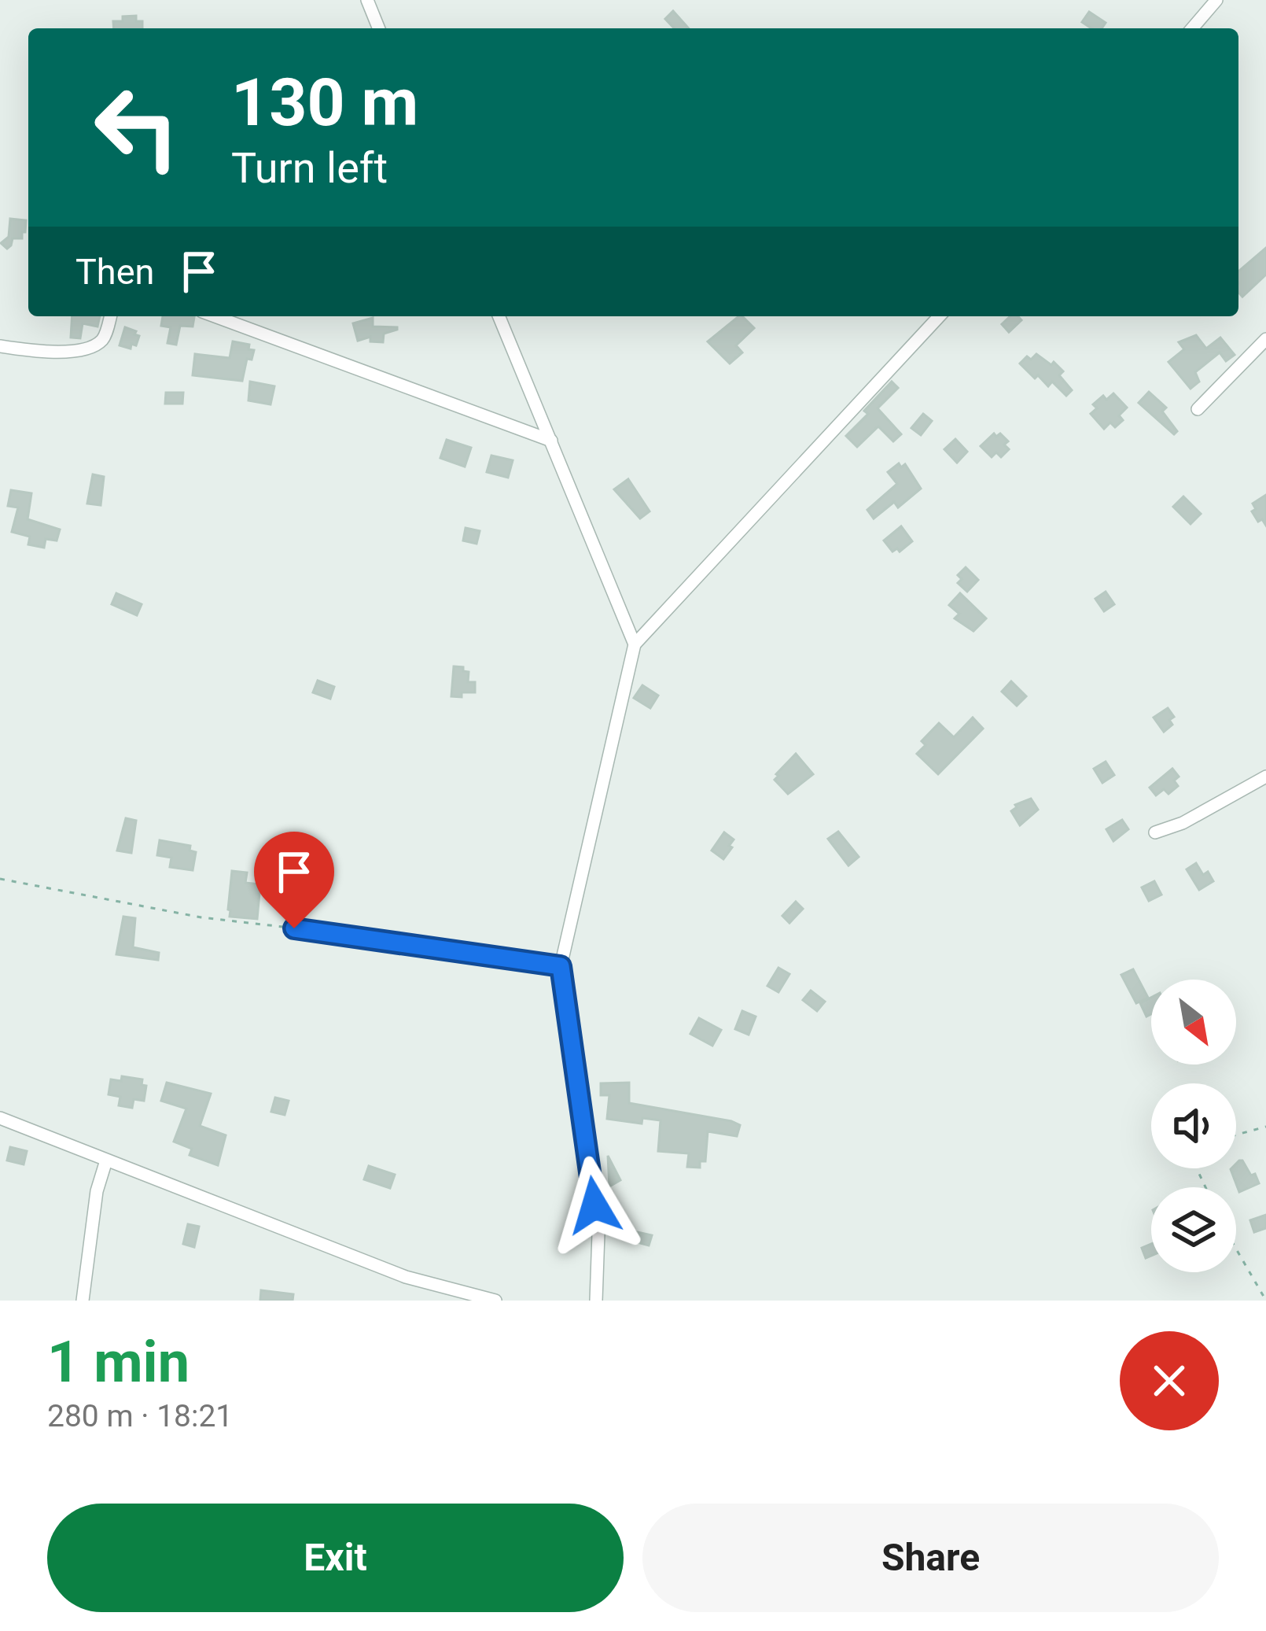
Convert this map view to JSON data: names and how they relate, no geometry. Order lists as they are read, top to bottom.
{
  "north": "bottom right",
  "page": {
    "turn": ["130 m", "Turn left"],
    "then": "Then",
    "heading": ["1 min", "280 m · 18:21"],
    "buttons": ["Exit", "Share"]
  }
}
